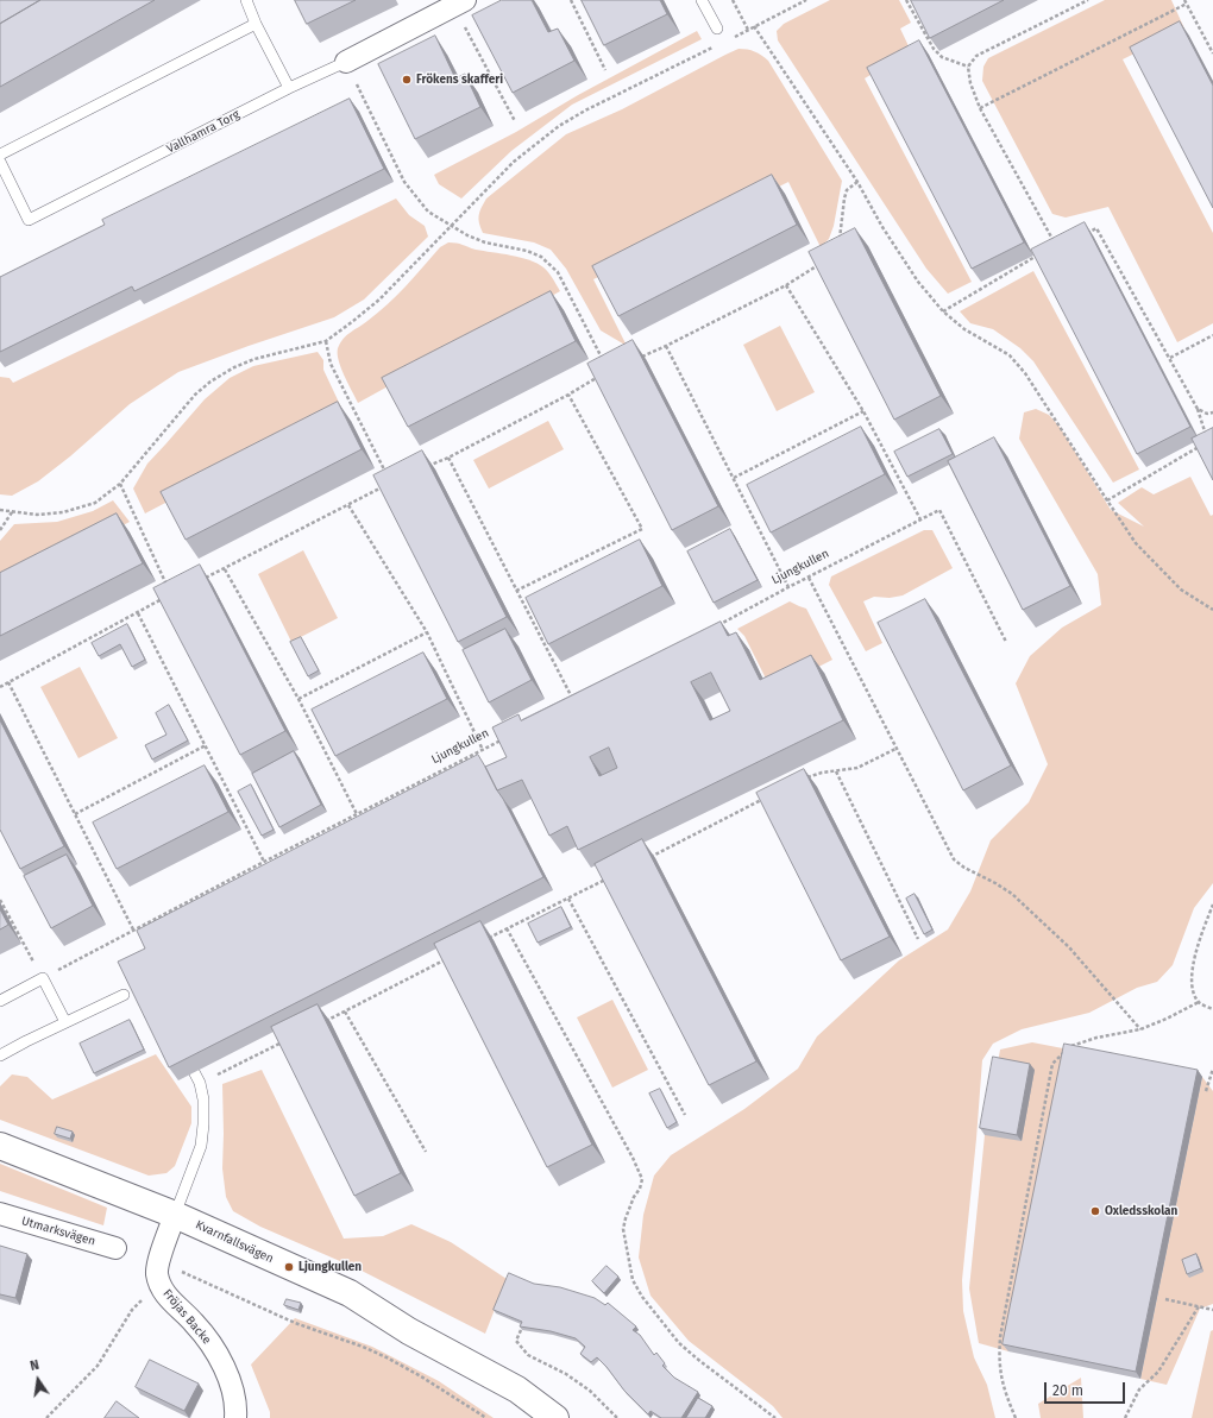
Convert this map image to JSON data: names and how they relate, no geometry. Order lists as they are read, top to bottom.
{
  "streets": {
    "street": ["Utmarksvägen", "Kvarnfallsvägen", "Fröjas Backe"],
    "lane": ["Vallhamra Torg"],
    "path": ["Ljungkullen"]
  },
  "crossings": [
    ["Kvarnfallsvägen", "Fröjas Backe"]
  ],
  "places": ["Frökens skafferi", "Oxledsskolan", "Ljungkullen"],
  "scale_bar": "20 m",
  "north": "top"
}
